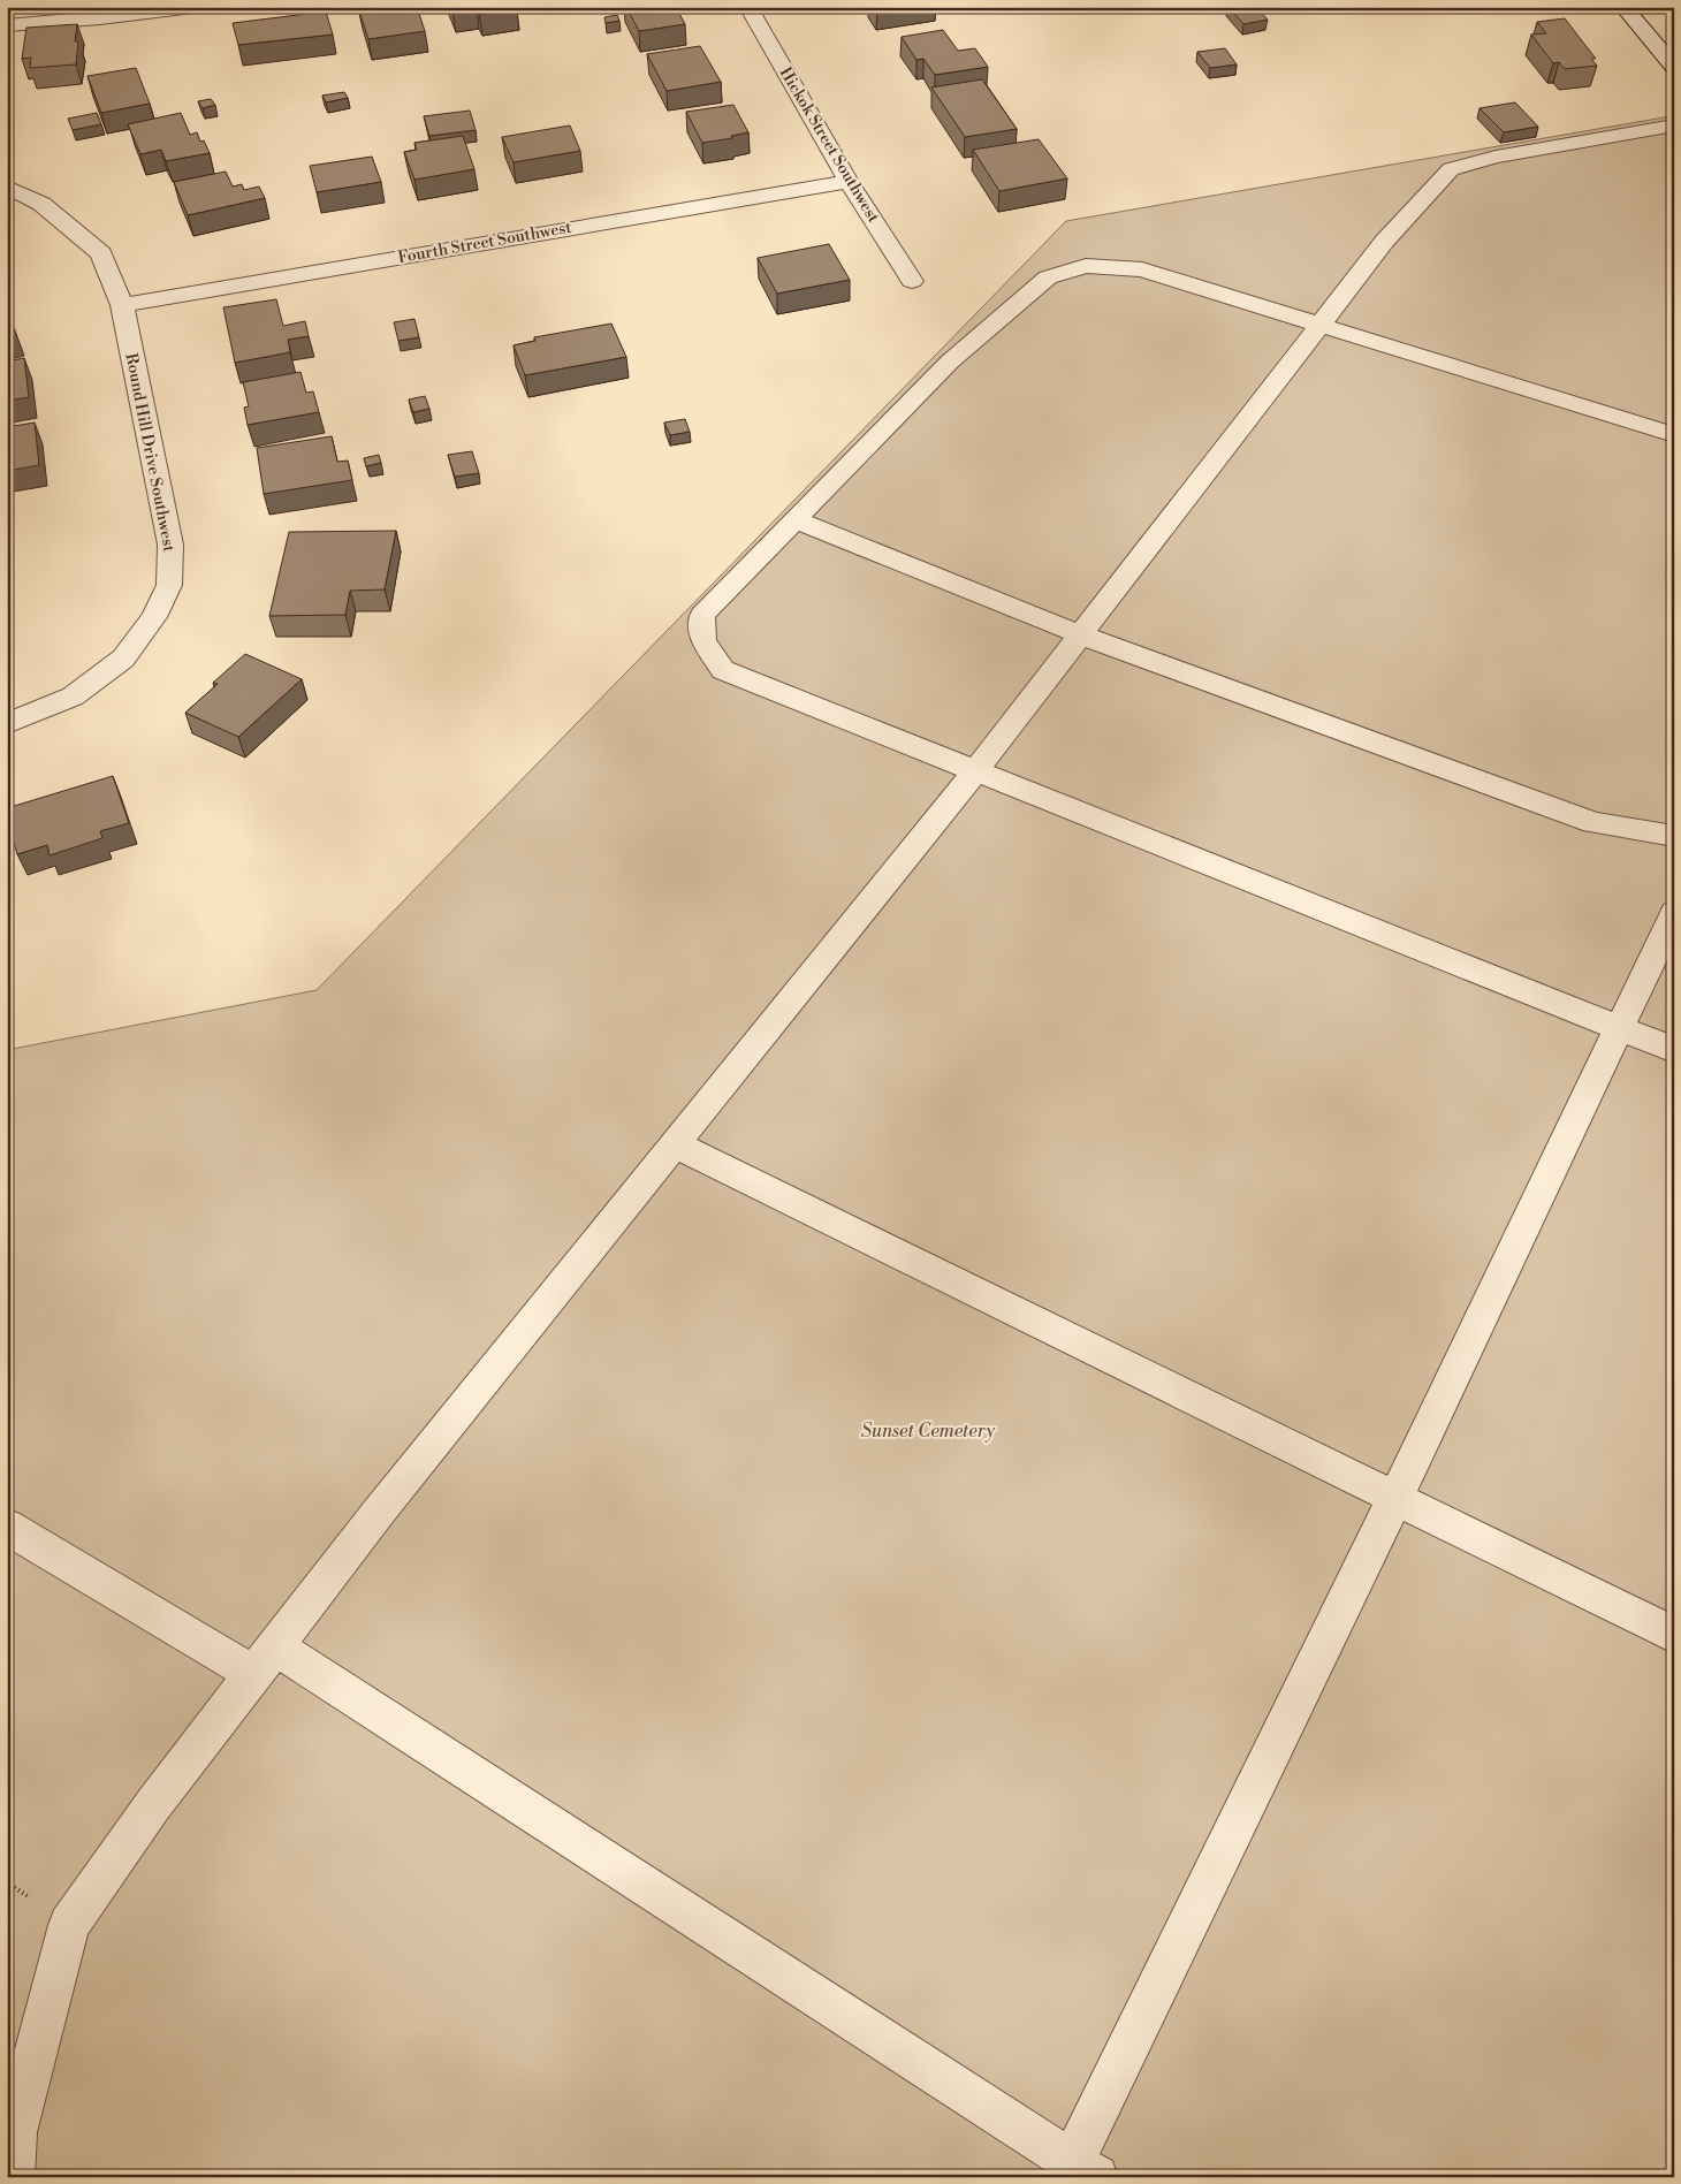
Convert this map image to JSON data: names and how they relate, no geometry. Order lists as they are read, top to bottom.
{
  "streets": {
    "street": ["Hickok Street Southwest", "Fourth Street Southwest", "Round Hill Drive Southwest"]
  },
  "crossings": [
    ["Hickok Street Southwest", "Fourth Street Southwest"],
    ["Fourth Street Southwest", "Round Hill Drive Southwest"]
  ],
  "parks": ["Sunset Cemetery"]
}
